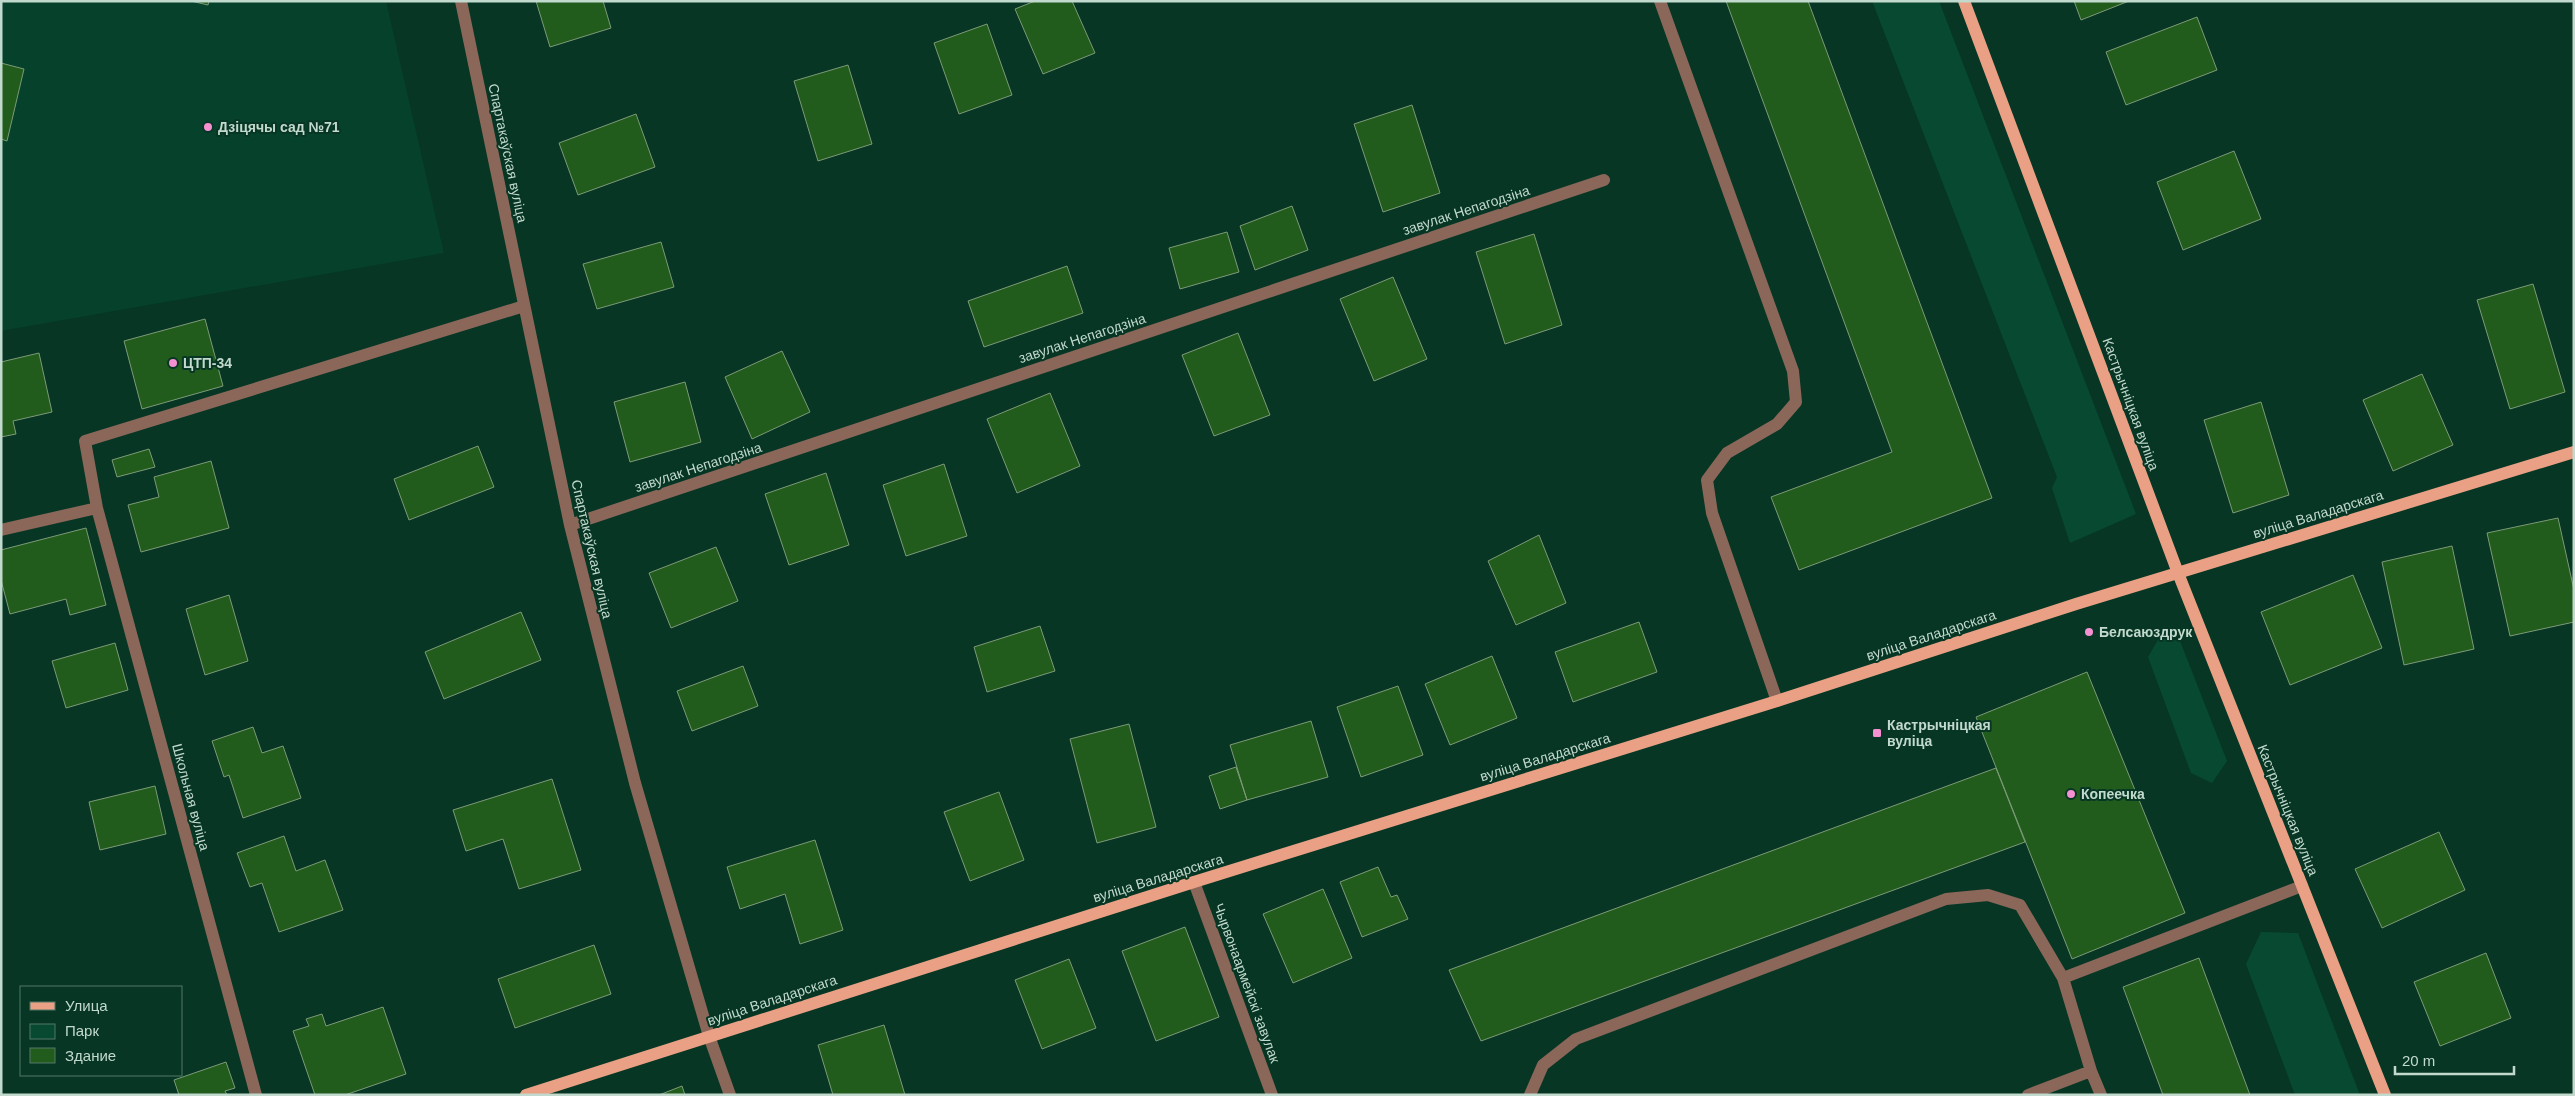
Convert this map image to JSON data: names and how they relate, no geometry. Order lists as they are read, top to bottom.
{
  "streets": {
    "main road": ["Кастрычніцкая вуліца", "вуліца Валадарскага"],
    "street": [
      "Спартакаўская вуліца",
      "завулак Непагодзіна",
      "Школьная вуліца",
      "Чырвонаармейскі завулак"
    ]
  },
  "crossings": [
    ["Спартакаўская вуліца", "завулак Непагодзіна"],
    ["Спартакаўская вуліца", "вуліца Валадарскага"],
    ["Спартакаўская вуліца", "Школьная вуліца"],
    ["Кастрычніцкая вуліца", "вуліца Валадарскага"],
    ["вуліца Валадарскага", "Чырвонаармейскі завулак"]
  ],
  "places": {
    "other": [
      "Дзіцячы сад №71",
      "ЦТП-34",
      "Белсаюздрук",
      "Копеечка"
    ],
    "transit": ["Кастрычніцкая вуліца"]
  },
  "legend": ["Улица", "Парк", "Здание"],
  "scale_bar": "20 m"
}
